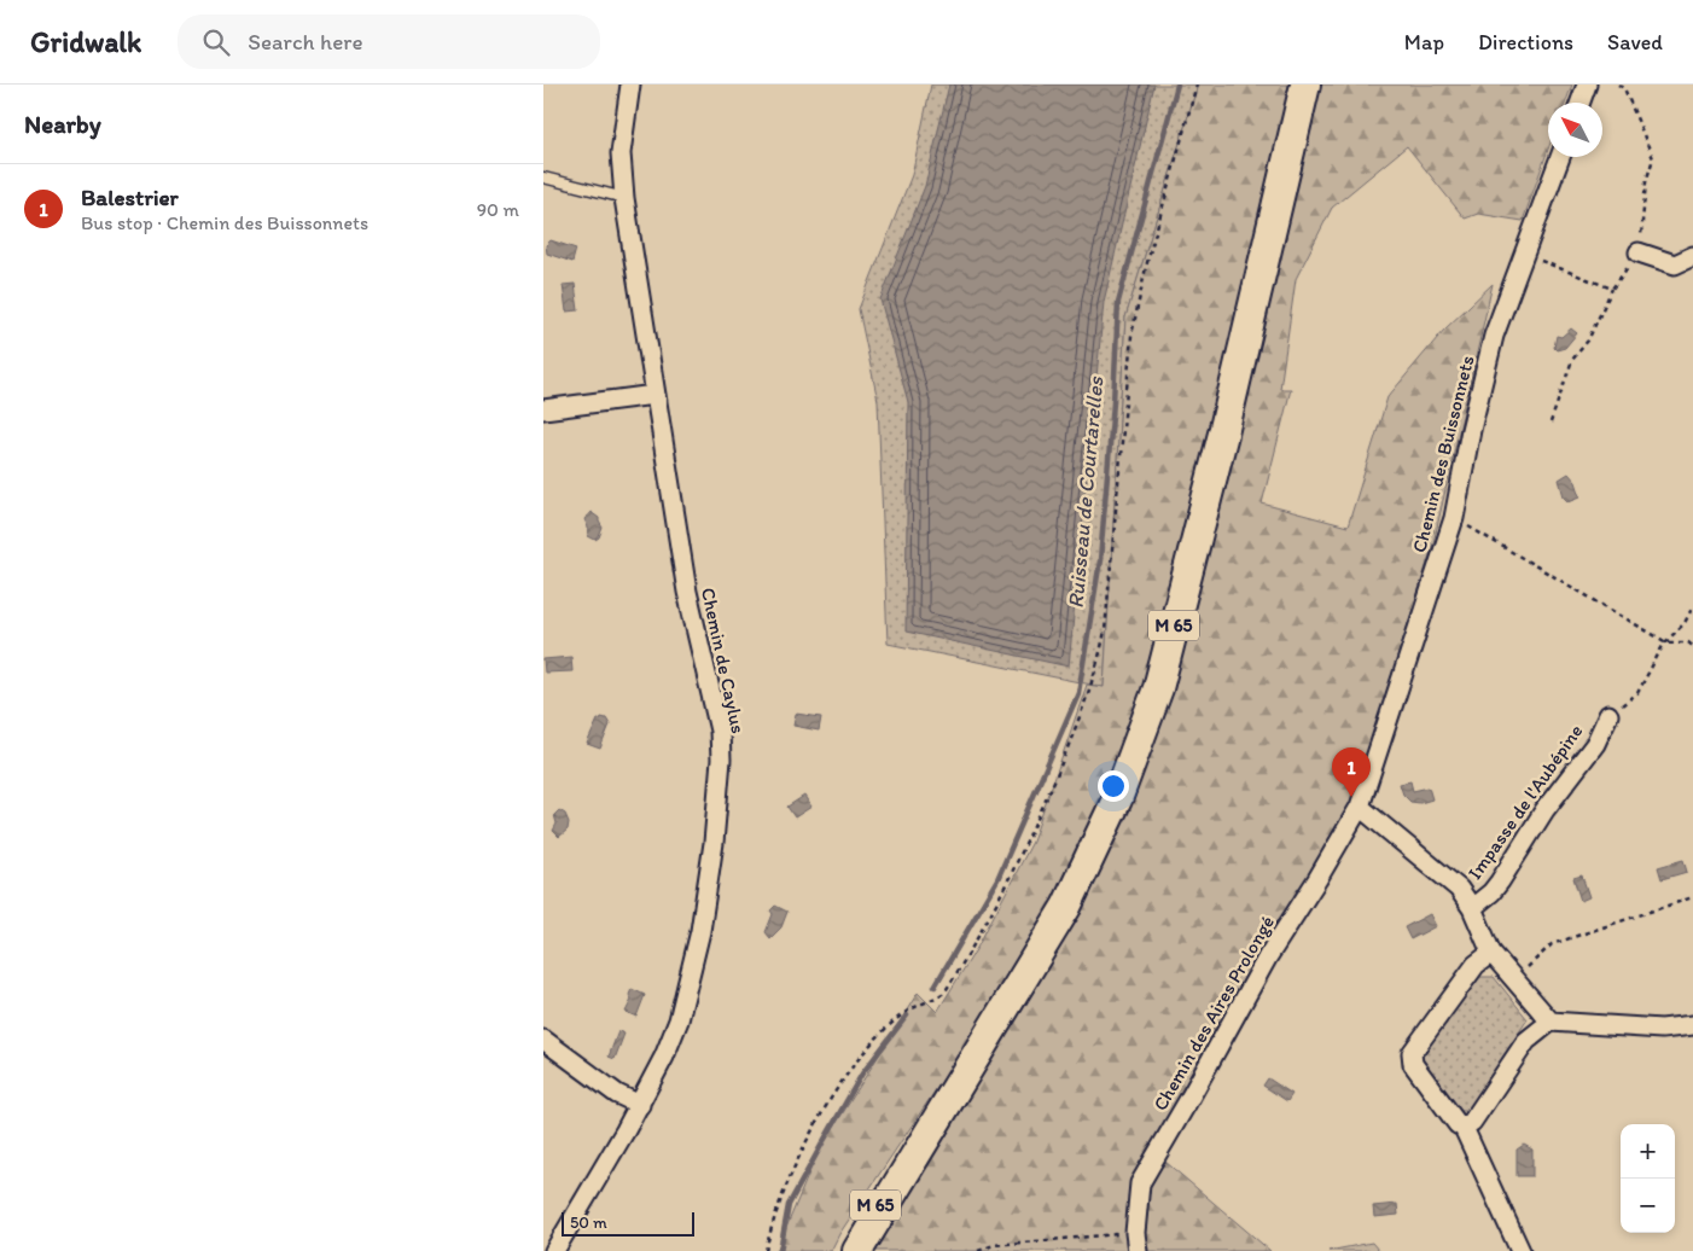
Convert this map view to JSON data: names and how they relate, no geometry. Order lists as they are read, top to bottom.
{
  "streets": {
    "main road": ["M 65"],
    "street": [
      "Chemin des Buissonnets",
      "Chemin de Caylus",
      "Impasse de l'Aubépine",
      "Chemin des Aires Prolongé"
    ]
  },
  "crossings": [
    ["Chemin des Buissonnets", "Chemin des Aires Prolongé"]
  ],
  "water": ["Ruisseau de Courtarelles"],
  "scale_bar": "50 m",
  "north": "top left",
  "page": {
    "header": "Gridwalk",
    "search": "Search here",
    "nav": ["Map", "Directions", "Saved"],
    "heading": "Nearby",
    "list": [
      {
        "mark": "1",
        "name": "Balestrier",
        "note": "Bus stop · Chemin des Buissonnets",
        "value": "90 m"
      }
    ],
    "pins": "1",
    "map_buttons": ["+", "−"],
    "scale": "50 m"
  }
}
